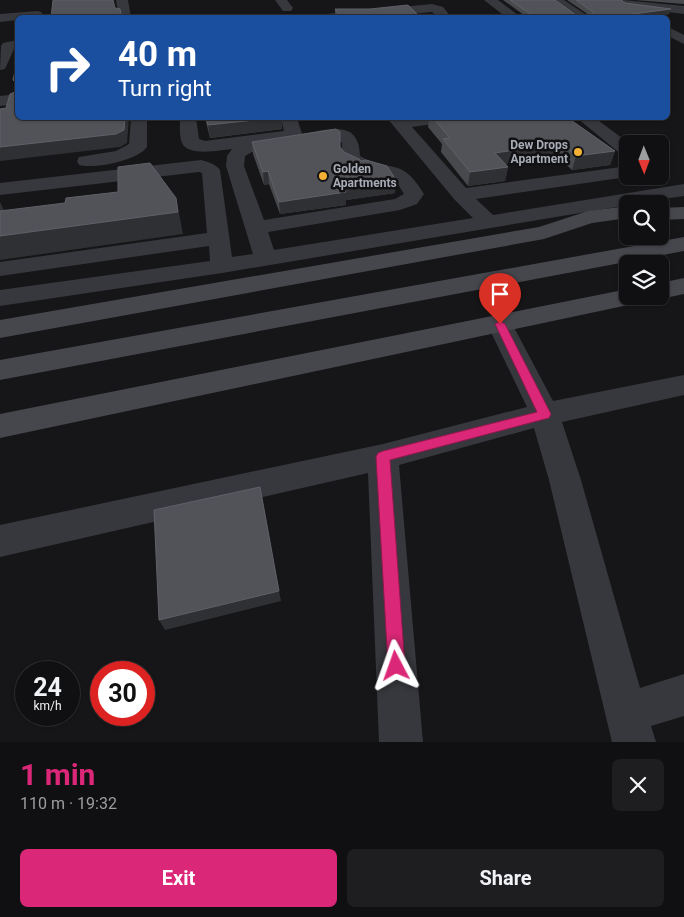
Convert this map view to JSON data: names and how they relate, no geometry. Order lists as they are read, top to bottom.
{
  "places": ["Dew Drops Apartment", "Golden Apartments"],
  "north": "bottom",
  "page": {
    "turn": ["40 m", "Turn right"],
    "speed": "24 km/h",
    "limit": "30",
    "heading": ["1 min", "110 m · 19:32"],
    "buttons": ["Exit", "Share"]
  }
}
